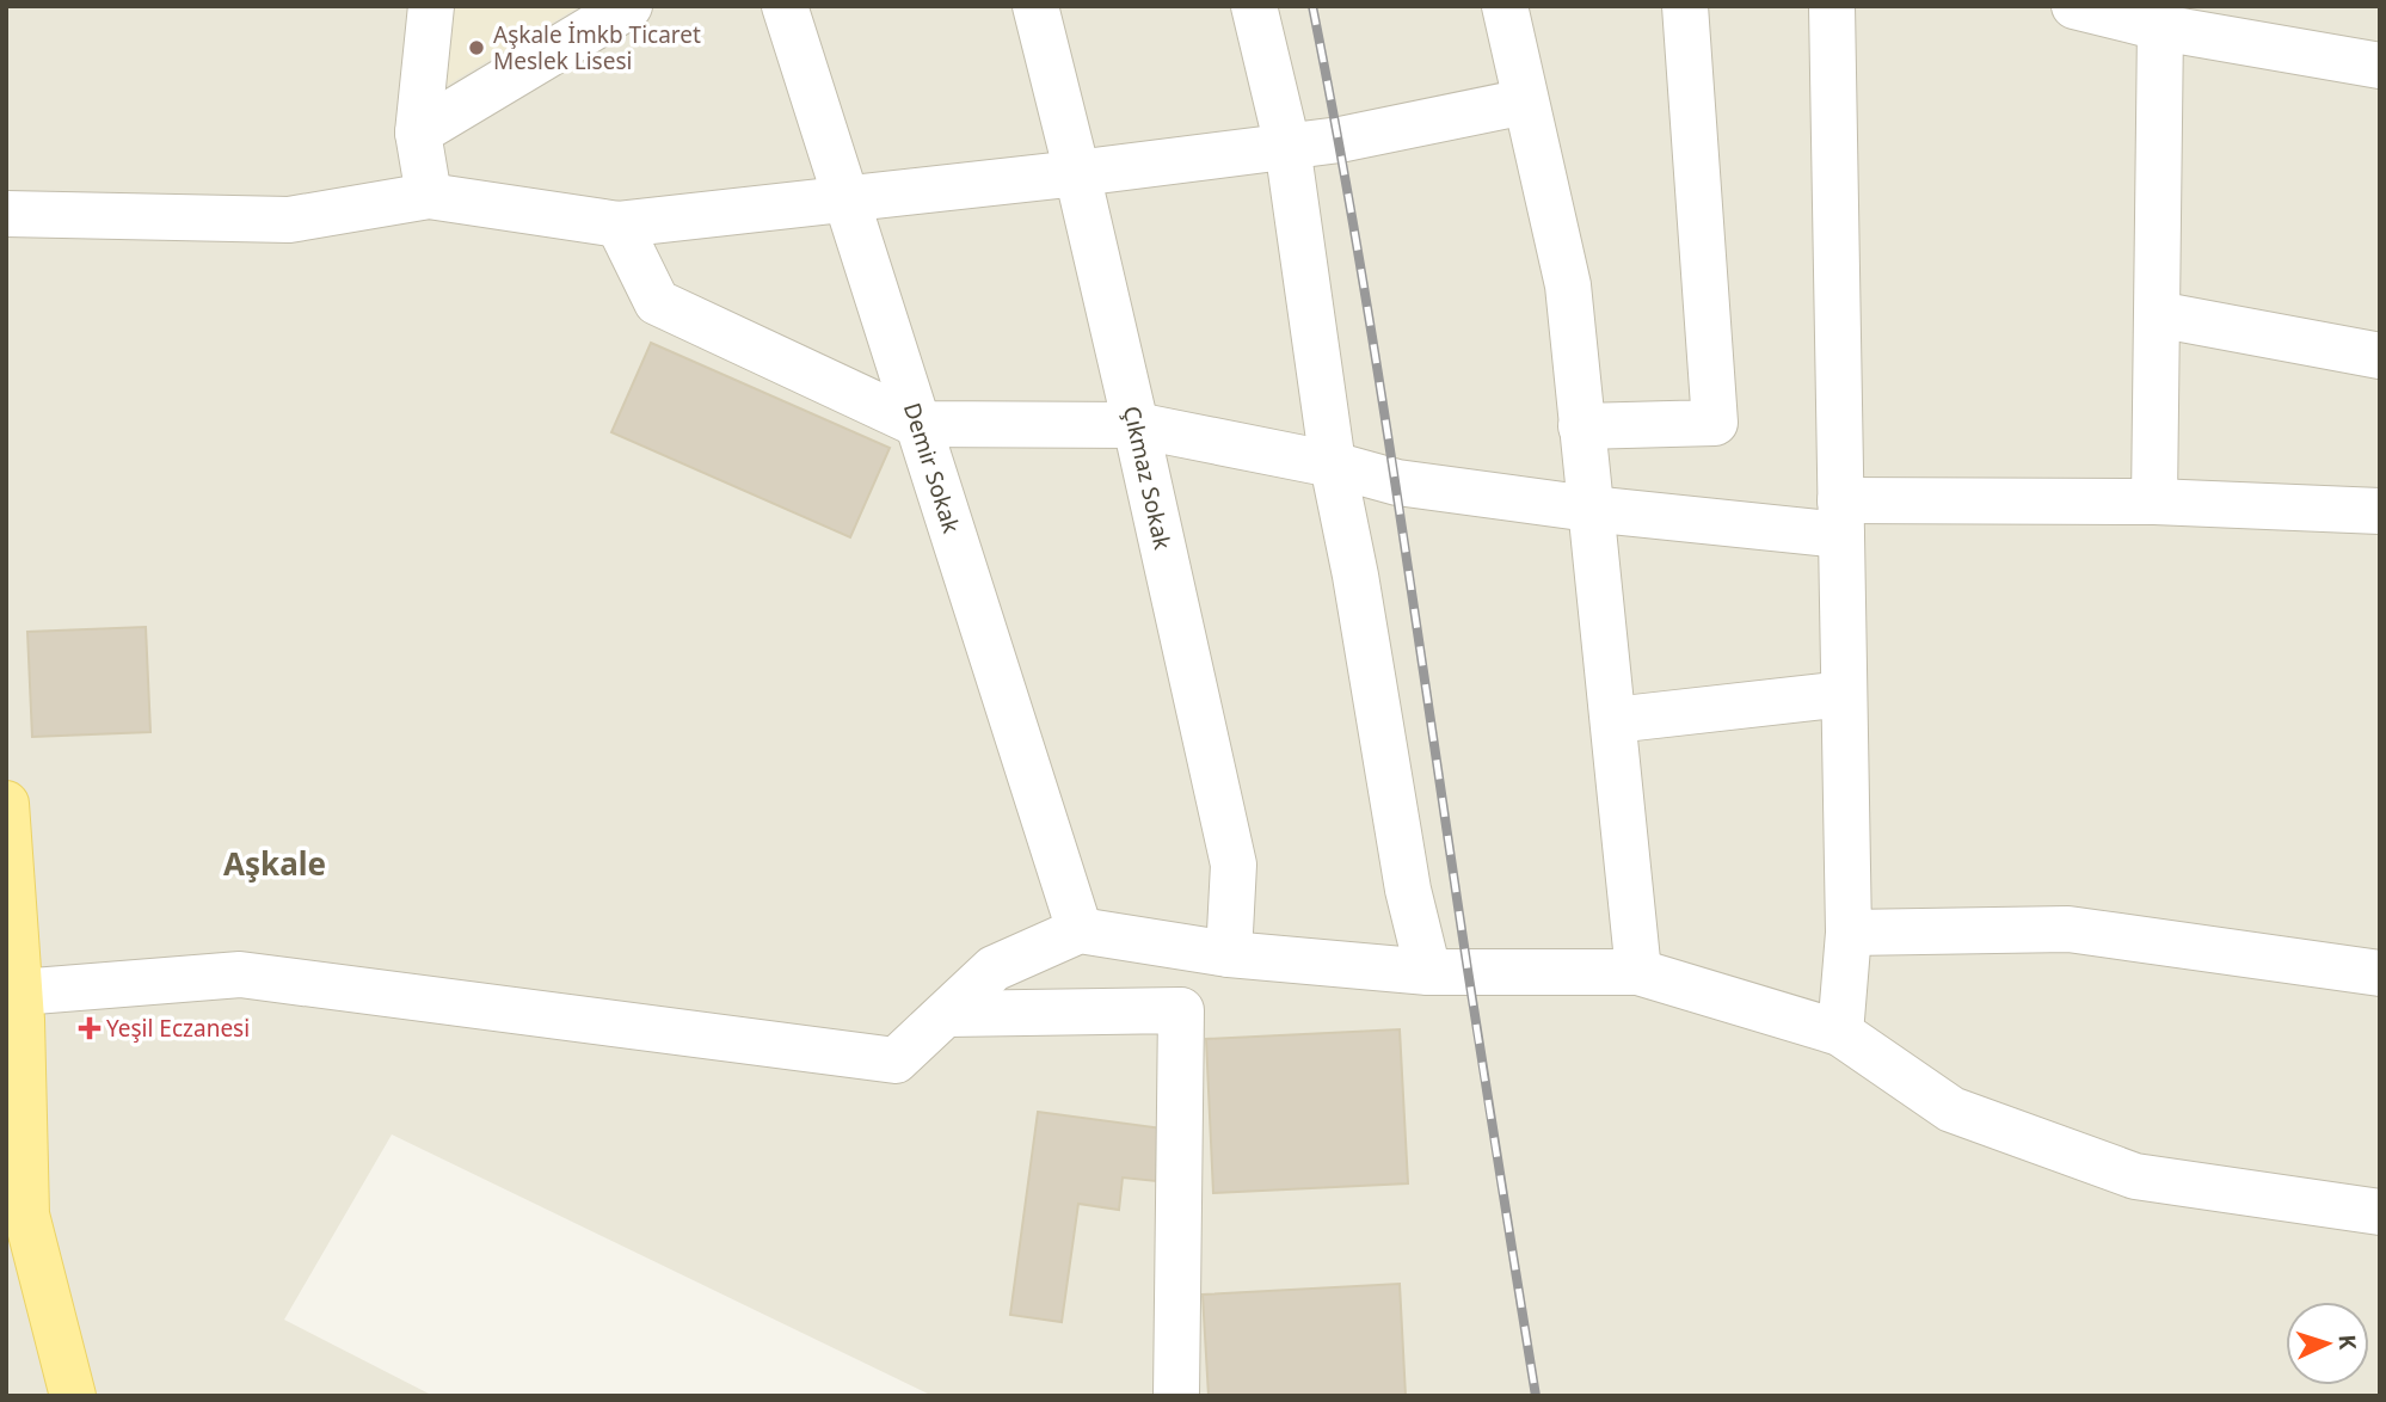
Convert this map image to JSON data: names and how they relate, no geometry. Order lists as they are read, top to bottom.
{
  "streets": {
    "street": ["Demir Sokak", "Çıkmaz Sokak"]
  },
  "districts": ["Aşkale"],
  "places": {
    "other": ["Aşkale İmkb Ticaret Meslek Lisesi"],
    "health": ["Yeşil Eczanesi"]
  },
  "north": "right"
}
